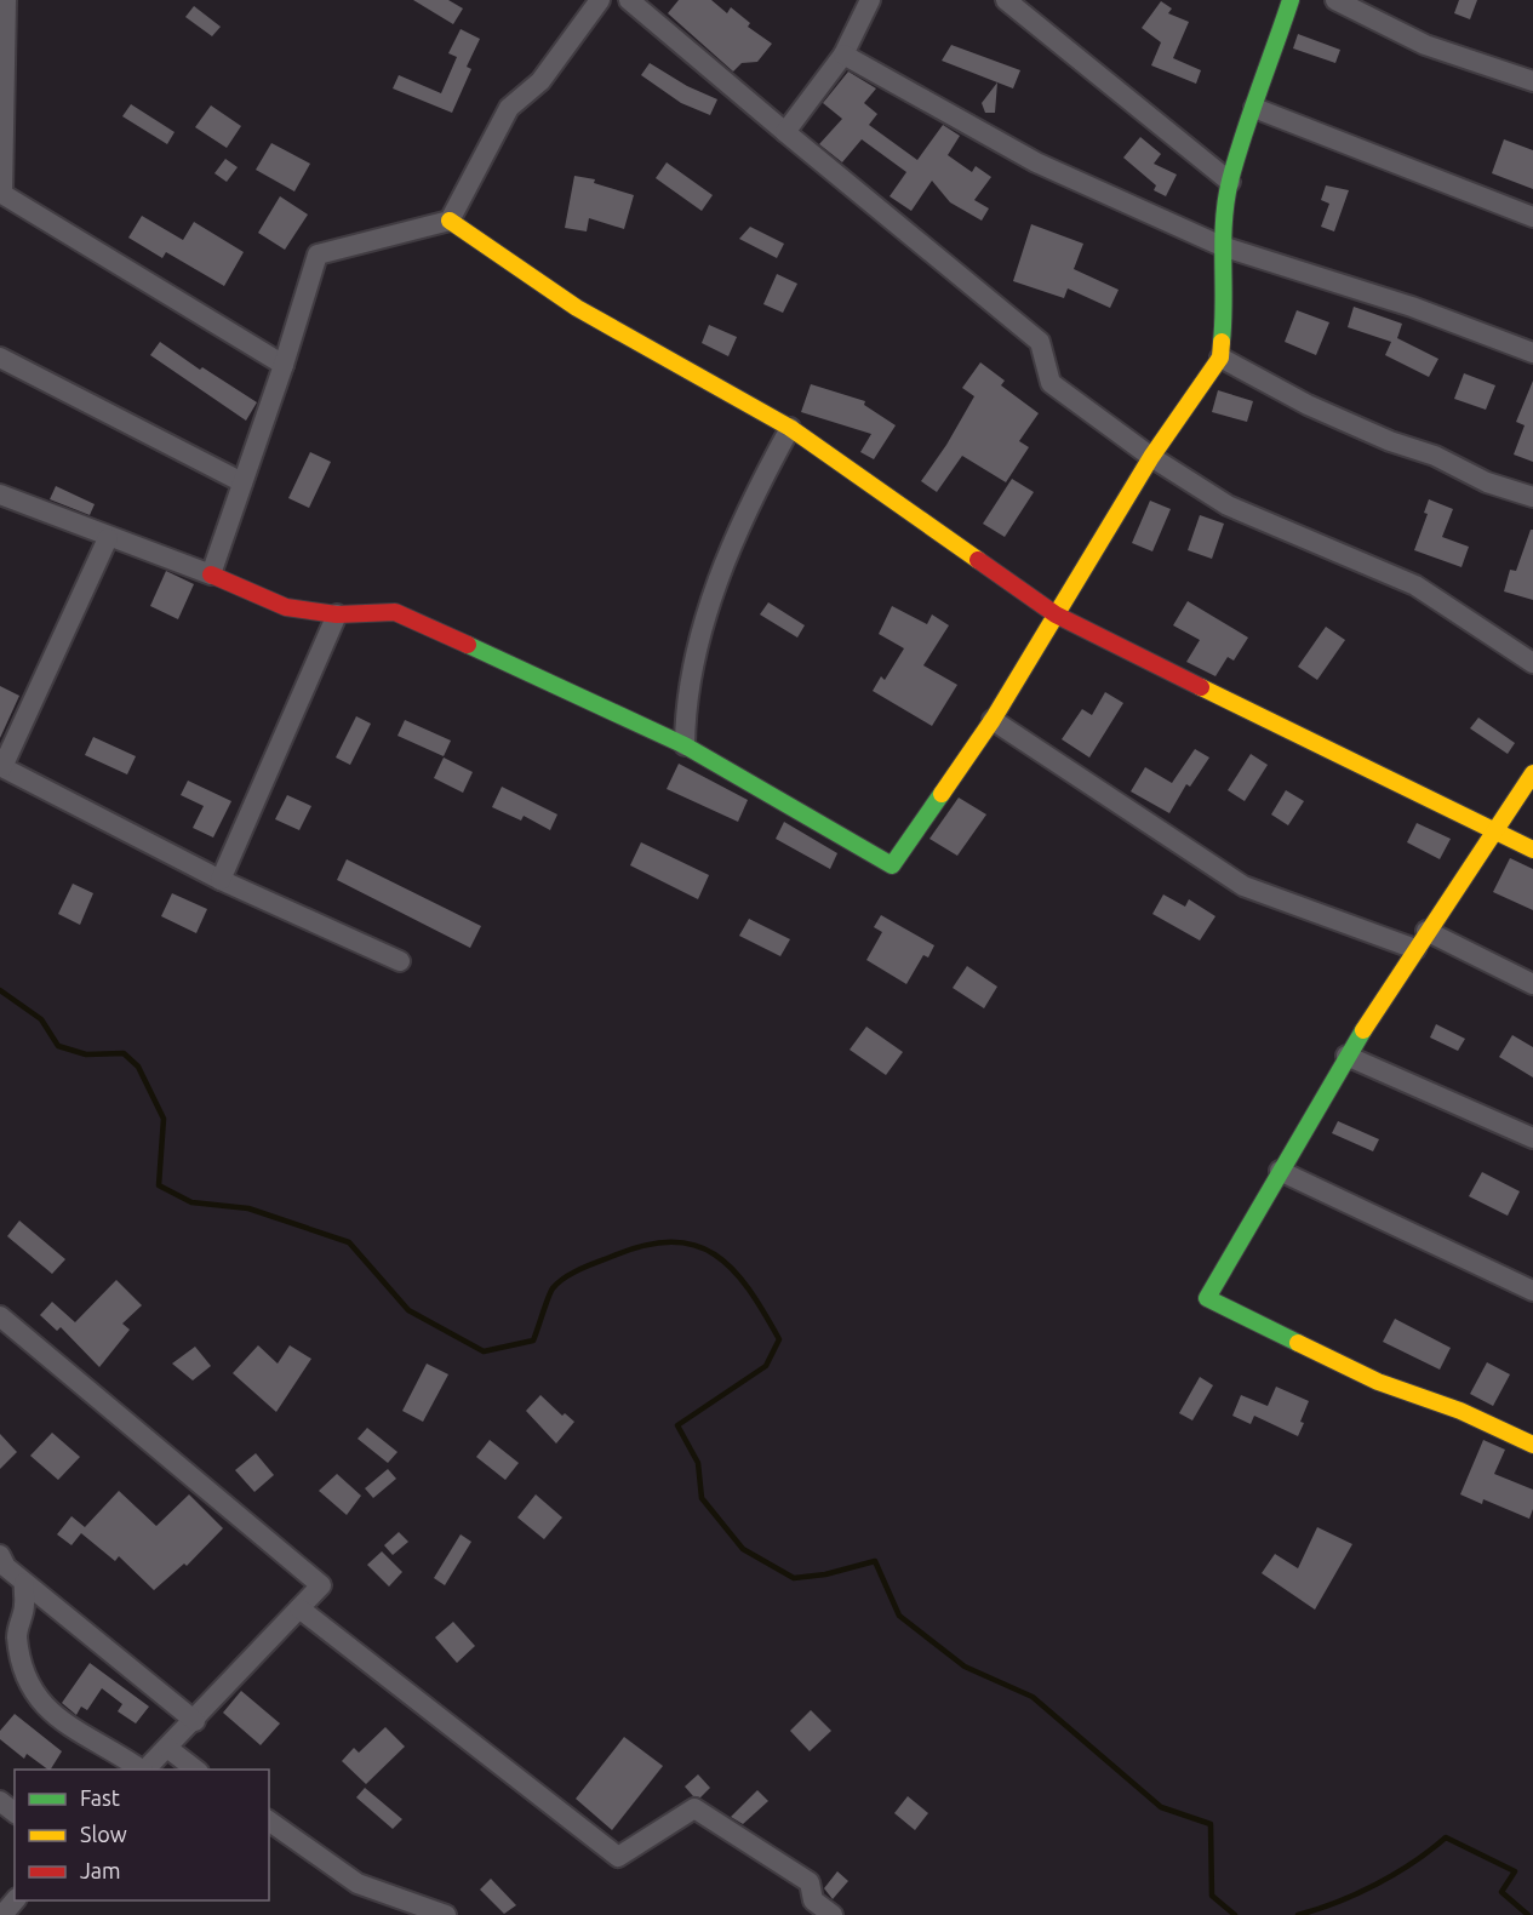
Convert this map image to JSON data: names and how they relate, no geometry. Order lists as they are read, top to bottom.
{
  "legend": ["Fast", "Slow", "Jam"]
}
